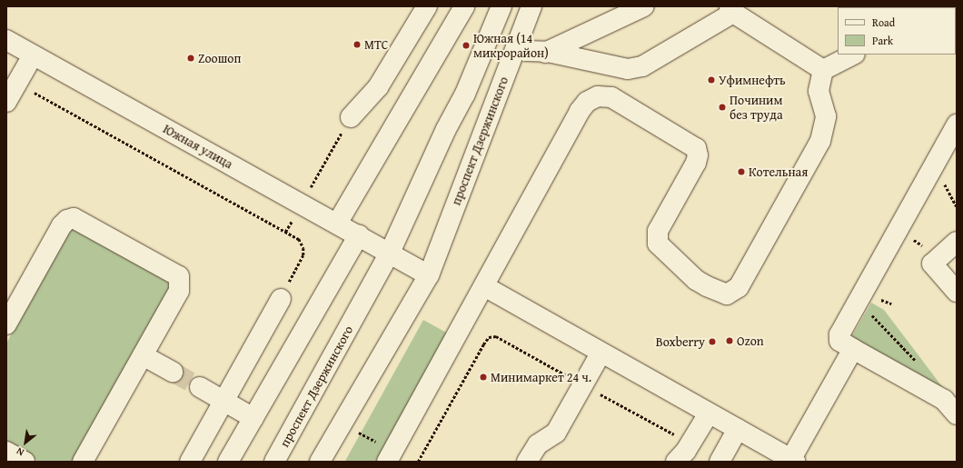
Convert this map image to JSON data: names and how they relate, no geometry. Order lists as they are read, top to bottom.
{
  "streets": {
    "street": ["проспект Дзержинского", "Южная улица"]
  },
  "crossings": [
    ["проспект Дзержинского", "Южная улица"]
  ],
  "places": [
    "МТС",
    "Южная (14 микрорайон)",
    "Zooшоп",
    "Уфимнефть",
    "Починим без труда",
    "Котельная",
    "Ozon",
    "Boxberry",
    "Минимаркет 24 ч."
  ],
  "legend": ["Road", "Park"],
  "north": "bottom left"
}
